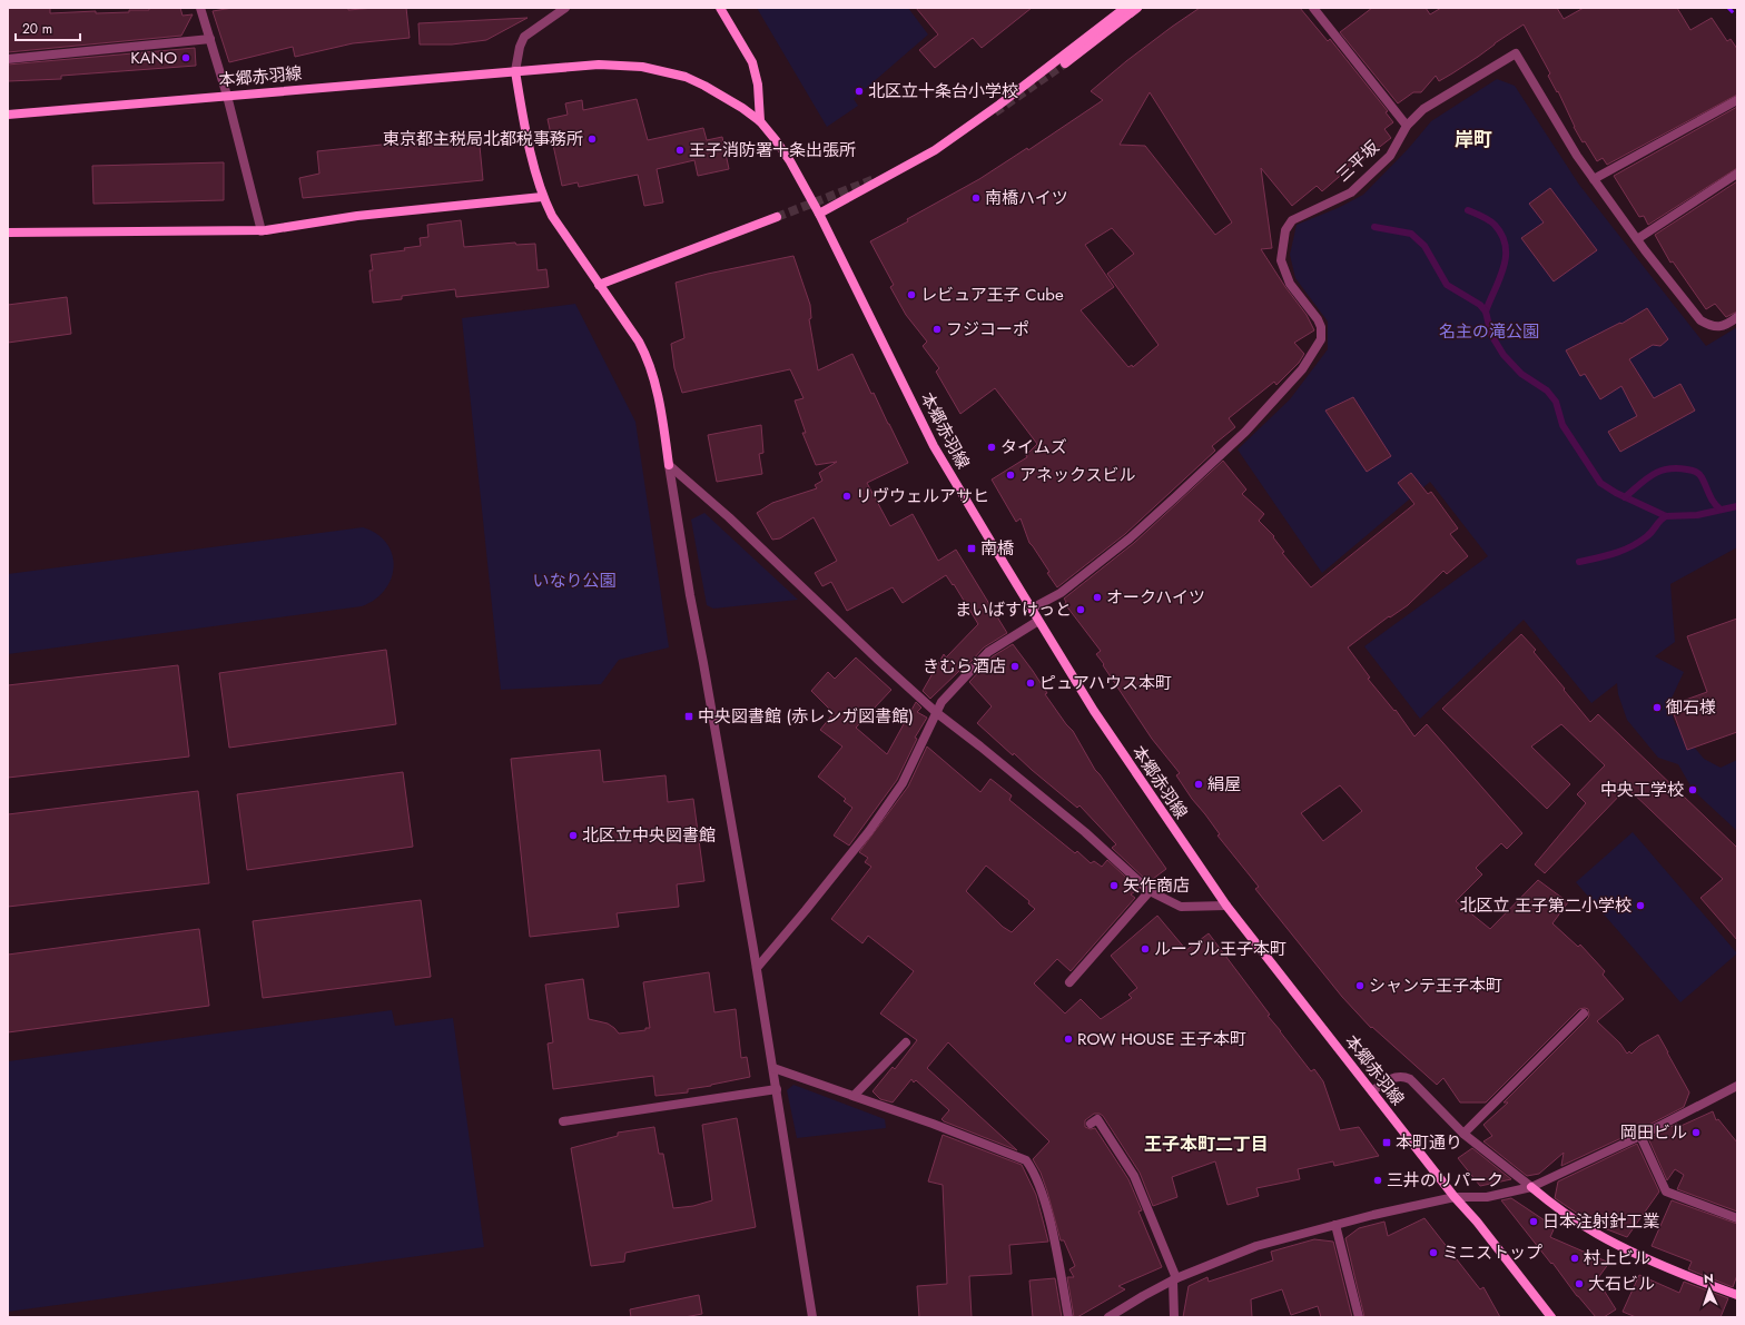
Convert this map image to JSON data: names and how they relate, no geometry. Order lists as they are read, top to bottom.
{
  "streets": {
    "main road": ["本郷赤羽線"],
    "street": ["三平坂"]
  },
  "crossings": [
    ["本郷赤羽線", "三平坂"]
  ],
  "districts": ["岸町", "王子本町二丁目"],
  "parks": ["名主の滝公園", "いなり公園"],
  "places": {
    "other": [
      "KANO",
      "北区立十条台小学校",
      "東京都主税局北都税事務所",
      "王子消防署十条出張所",
      "南橋ハイツ",
      "レビュア王子 Cube",
      "フジコーポ",
      "タイムズ",
      "アネックスビル",
      "リヴウェルアサヒ",
      "オークハイツ",
      "まいばすけっと",
      "きむら酒店",
      "ピュアハウス本町",
      "御石様",
      "絹屋",
      "中央工学校",
      "北区立中央図書館",
      "矢作商店",
      "北区立 王子第二小学校",
      "ルーブル王子本町",
      "シャンテ王子本町",
      "ROW HOUSE 王子本町",
      "岡田ビル",
      "三井のリパーク",
      "日本注射針工業",
      "ミニストップ",
      "村上ビル",
      "大石ビル"
    ],
    "transit": ["南橋", "中央図書館 (赤レンガ図書館)", "本町通り"]
  },
  "scale_bar": "20 m",
  "north": "top"
}
